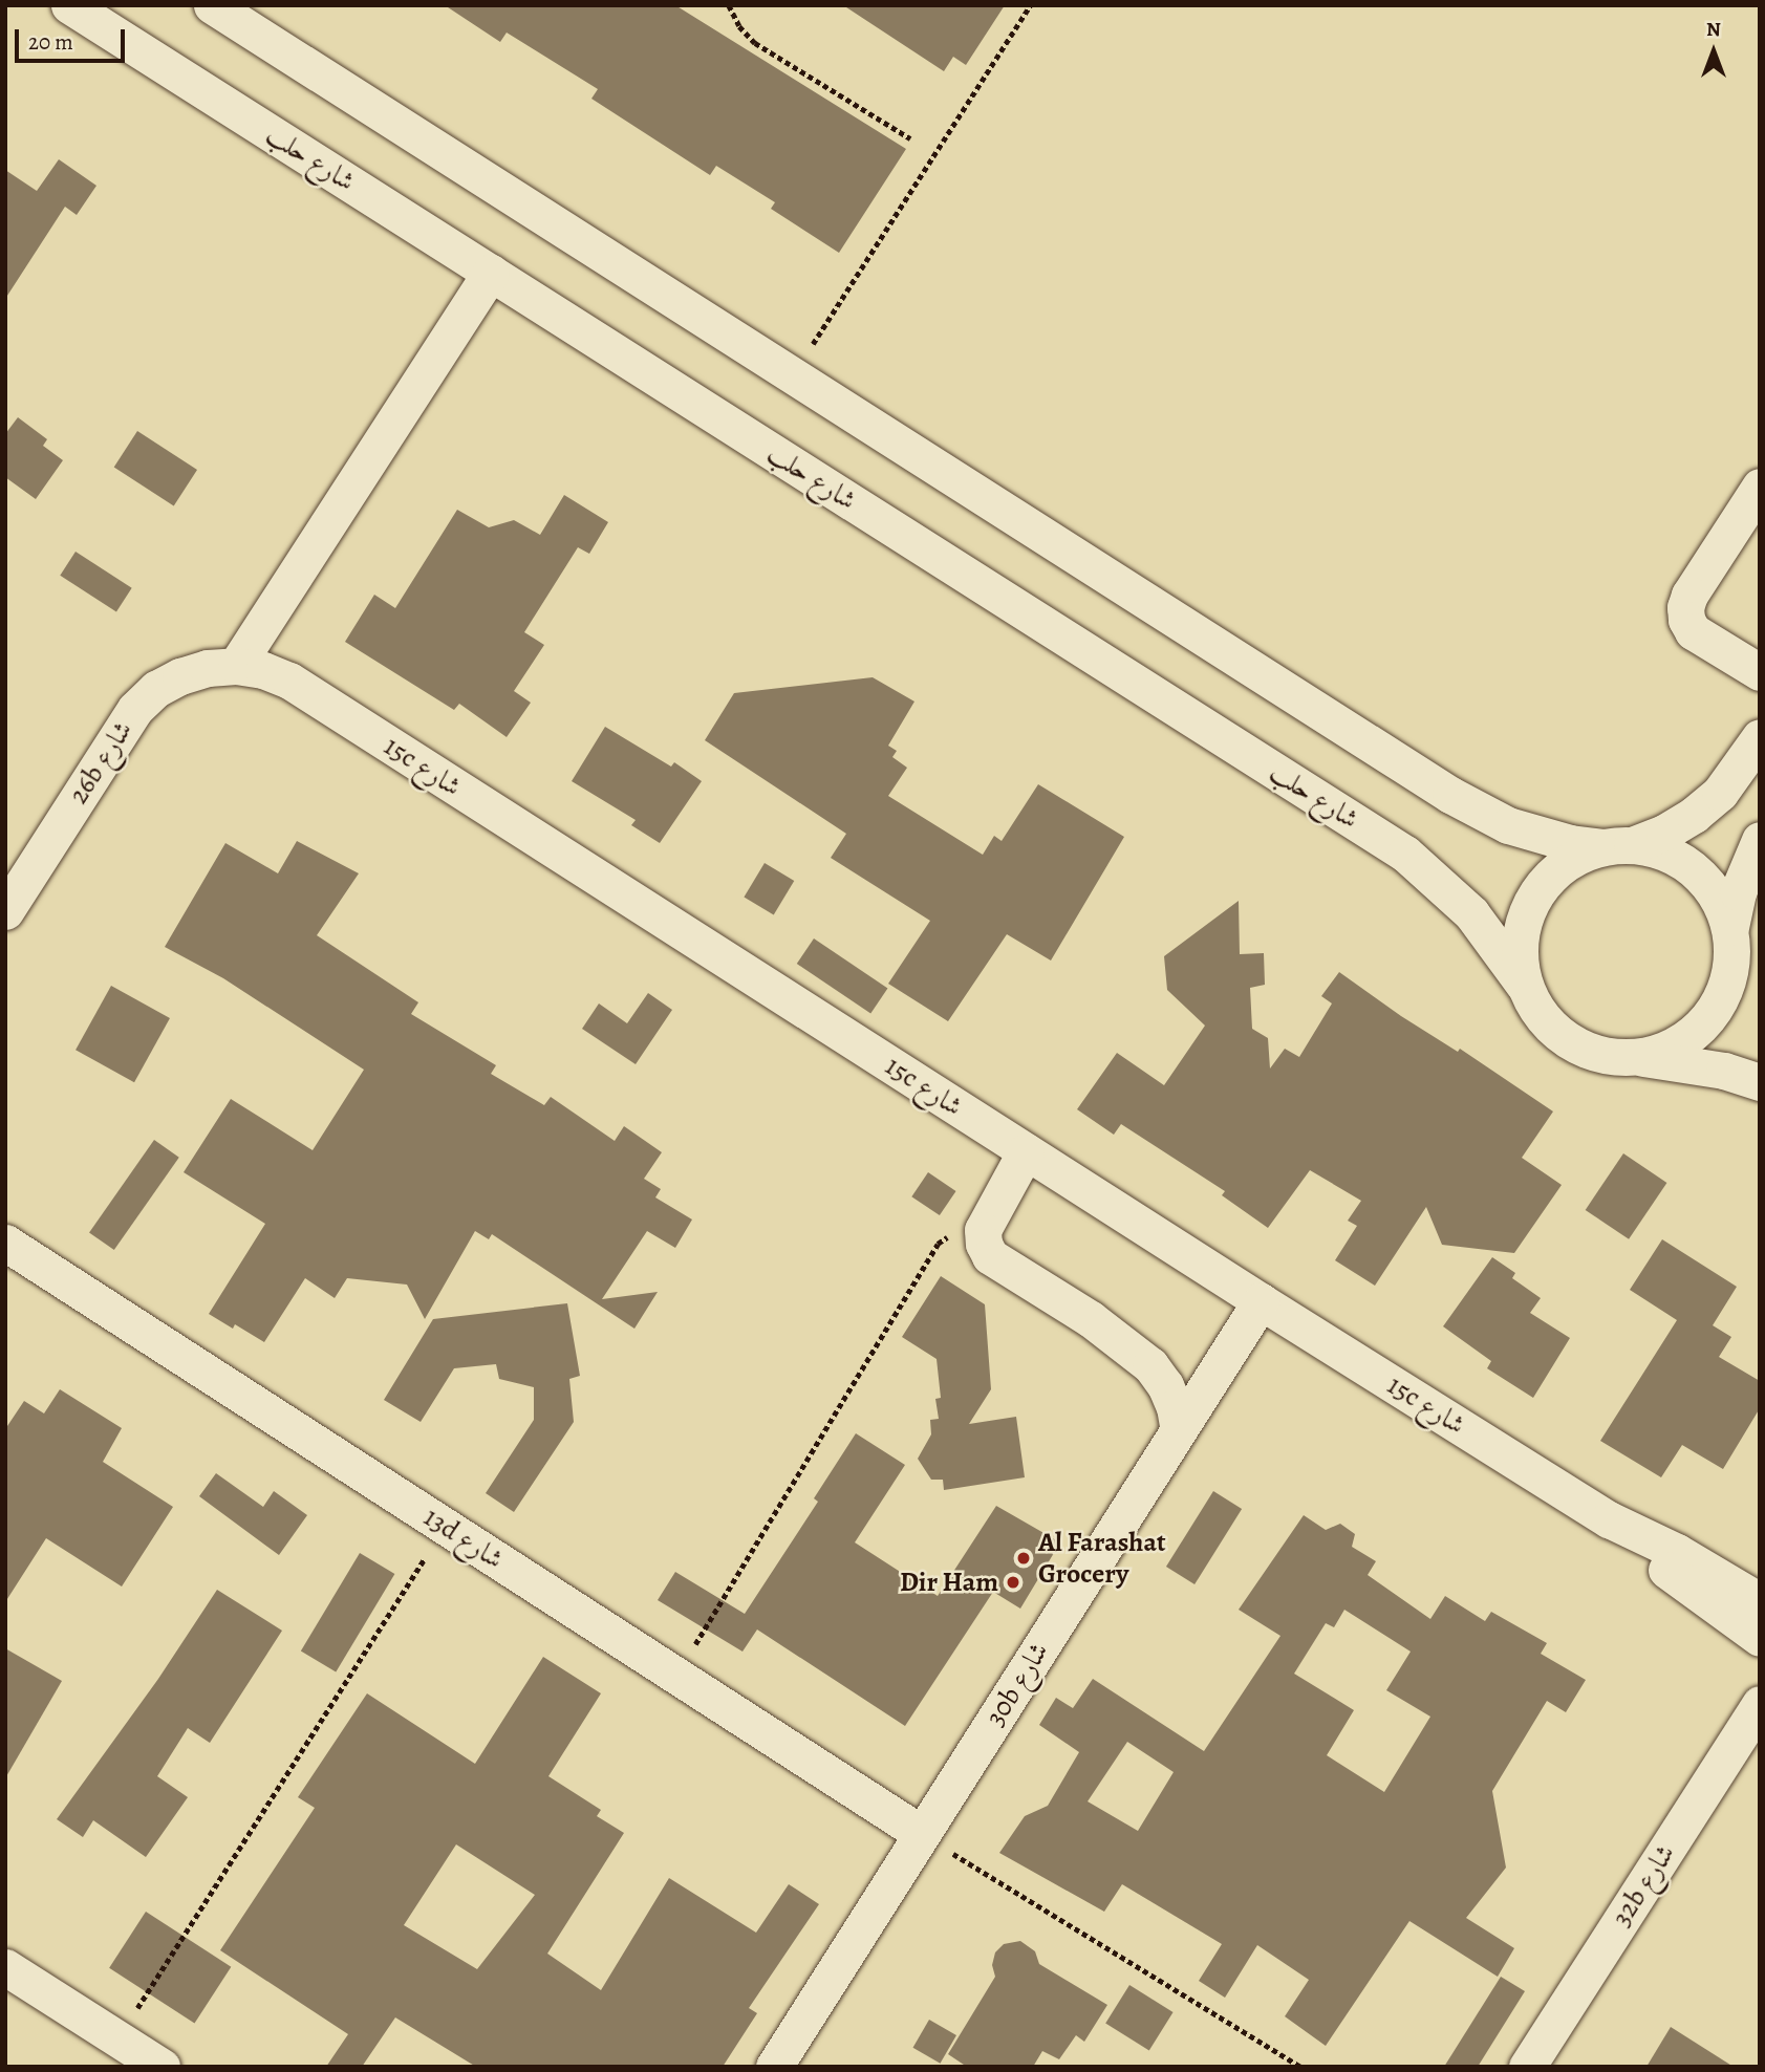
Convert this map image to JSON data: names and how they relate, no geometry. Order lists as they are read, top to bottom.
{
  "streets": {
    "street": [
      "شارع حلب",
      "26b شارع",
      "15c شارع",
      "13d شارع",
      "30b شارع",
      "32b شارع"
    ]
  },
  "crossings": [
    ["26b شارع", "15c شارع"],
    ["15c شارع", "30b شارع"],
    ["13d شارع", "30b شارع"]
  ],
  "places": ["Al Farashat Grocery", "Dir Ham"],
  "scale_bar": "20 m",
  "north": "top"
}
